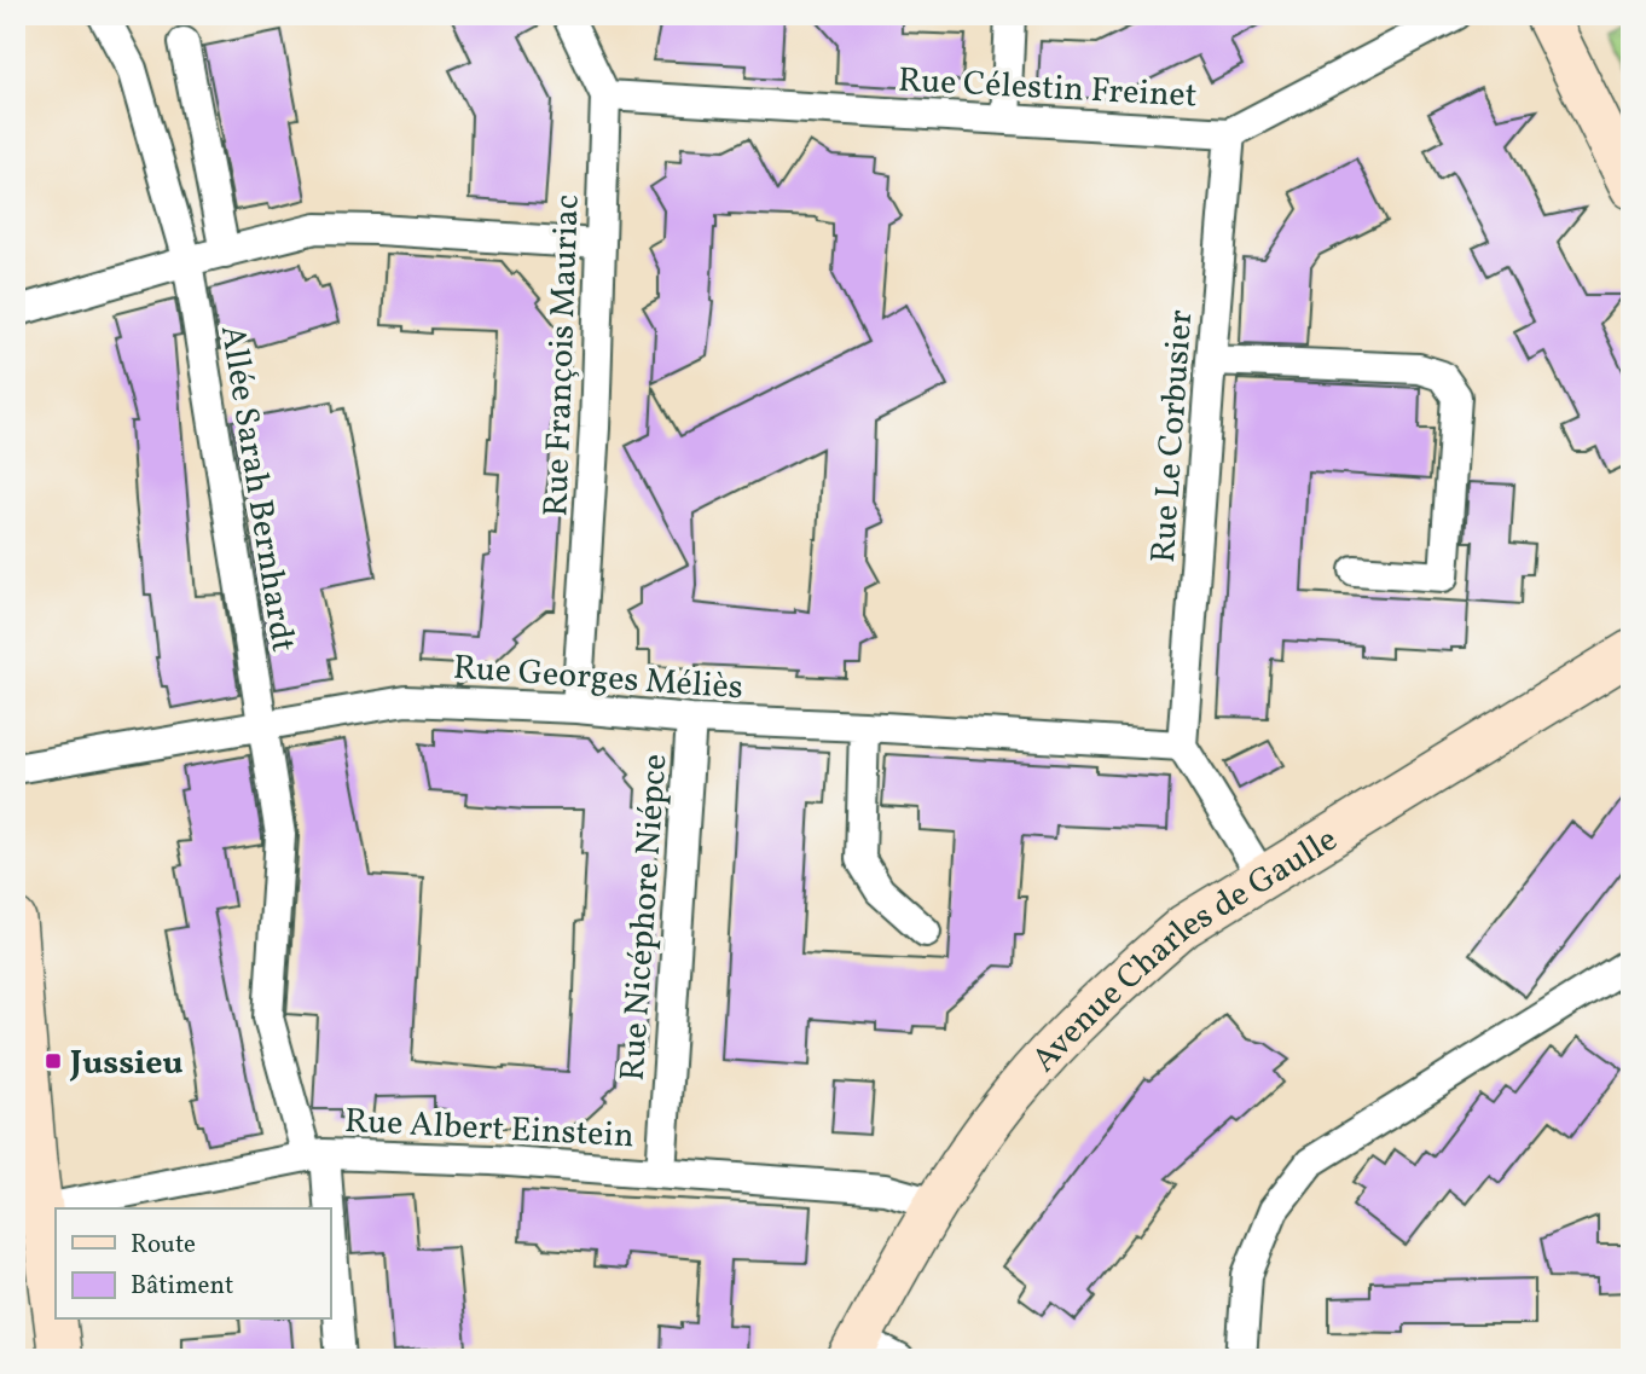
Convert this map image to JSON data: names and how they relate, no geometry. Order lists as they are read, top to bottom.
{
  "streets": {
    "street": [
      "Rue Célestin Freinet",
      "Rue François Mauriac",
      "Rue Le Corbusier",
      "Allée Sarah Bernhardt",
      "Rue Georges Méliès",
      "Rue Nicéphore Niépce",
      "Avenue Charles de Gaulle",
      "Rue Albert Einstein"
    ]
  },
  "crossings": [
    ["Rue Célestin Freinet", "Rue François Mauriac"],
    ["Rue Célestin Freinet", "Rue Le Corbusier"],
    ["Rue François Mauriac", "Rue Georges Méliès"],
    ["Rue Le Corbusier", "Rue Georges Méliès"],
    ["Allée Sarah Bernhardt", "Rue Georges Méliès"],
    ["Allée Sarah Bernhardt", "Rue Albert Einstein"],
    ["Rue Georges Méliès", "Rue Nicéphore Niépce"],
    ["Rue Nicéphore Niépce", "Rue Albert Einstein"],
    ["Avenue Charles de Gaulle", "Rue Albert Einstein"]
  ],
  "places": {
    "transit": ["Jussieu"]
  },
  "legend": ["Route", "Bâtiment"]
}
